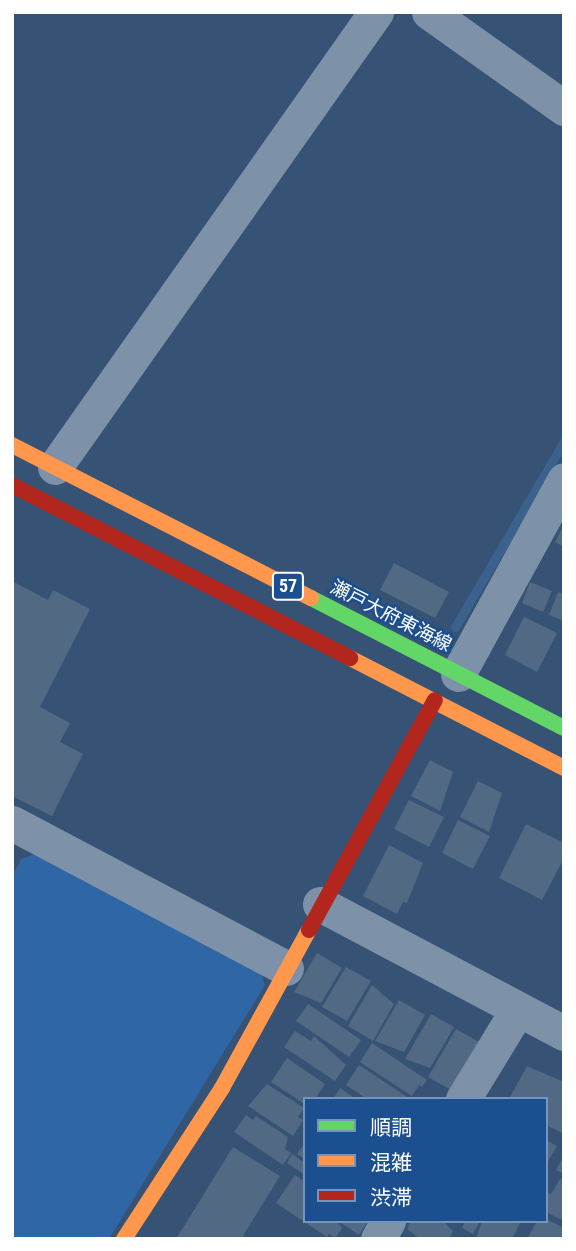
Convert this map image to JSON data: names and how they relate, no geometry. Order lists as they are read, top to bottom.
{
  "streets": {
    "main road": ["57", "瀬戸大府東海線"]
  },
  "legend": ["順調", "混雑", "渋滞"]
}
